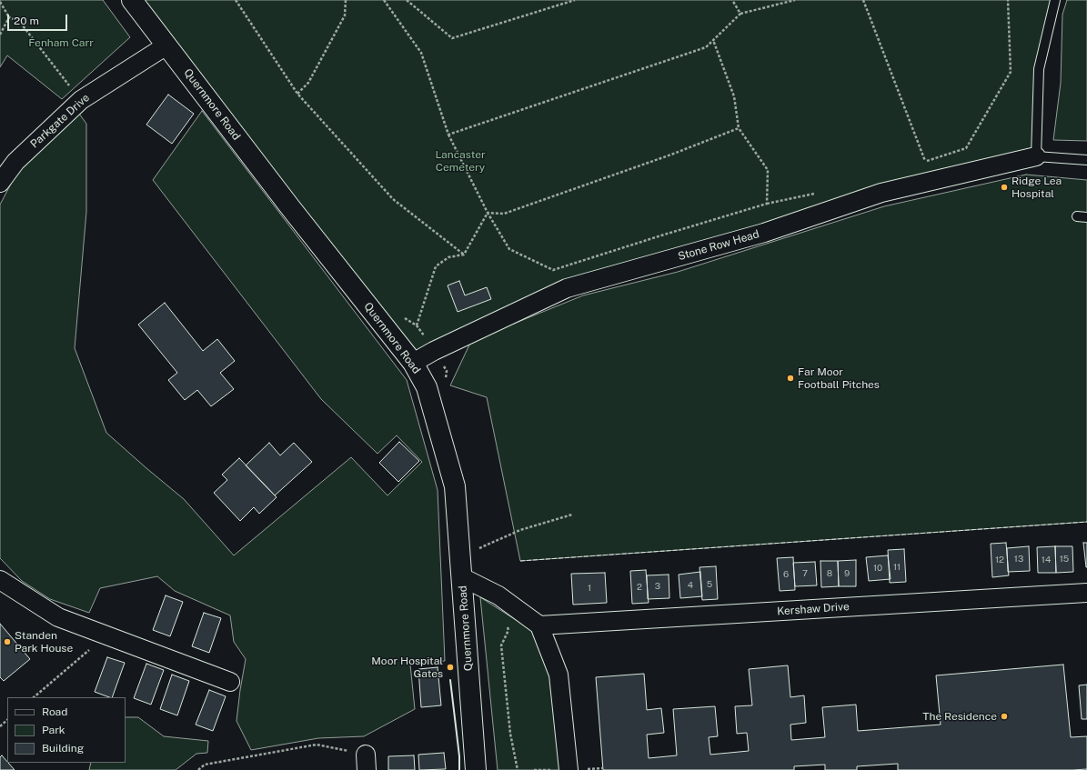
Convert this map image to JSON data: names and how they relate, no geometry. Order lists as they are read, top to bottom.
{
  "streets": {
    "street": [
      "Quernmore Road",
      "Parkgate Drive",
      "Stone Row Head",
      "Kershaw Drive"
    ]
  },
  "crossings": [
    ["Quernmore Road", "Parkgate Drive"],
    ["Quernmore Road", "Stone Row Head"]
  ],
  "parks": ["Fenham Carr", "Lancaster Cemetery"],
  "places": [
    "Ridge Lea Hospital",
    "Far Moor Football Pitches",
    "Standen Park House",
    "Moor Hospital Gates",
    "The Residence"
  ],
  "house_numbers": [
    "13",
    "15",
    "12",
    "14",
    "11",
    "10",
    "7",
    "8",
    "9",
    "6",
    "5",
    "4",
    "3",
    "2",
    "1"
  ],
  "legend": ["Road", "Park", "Building"],
  "scale_bar": "20 m"
}
